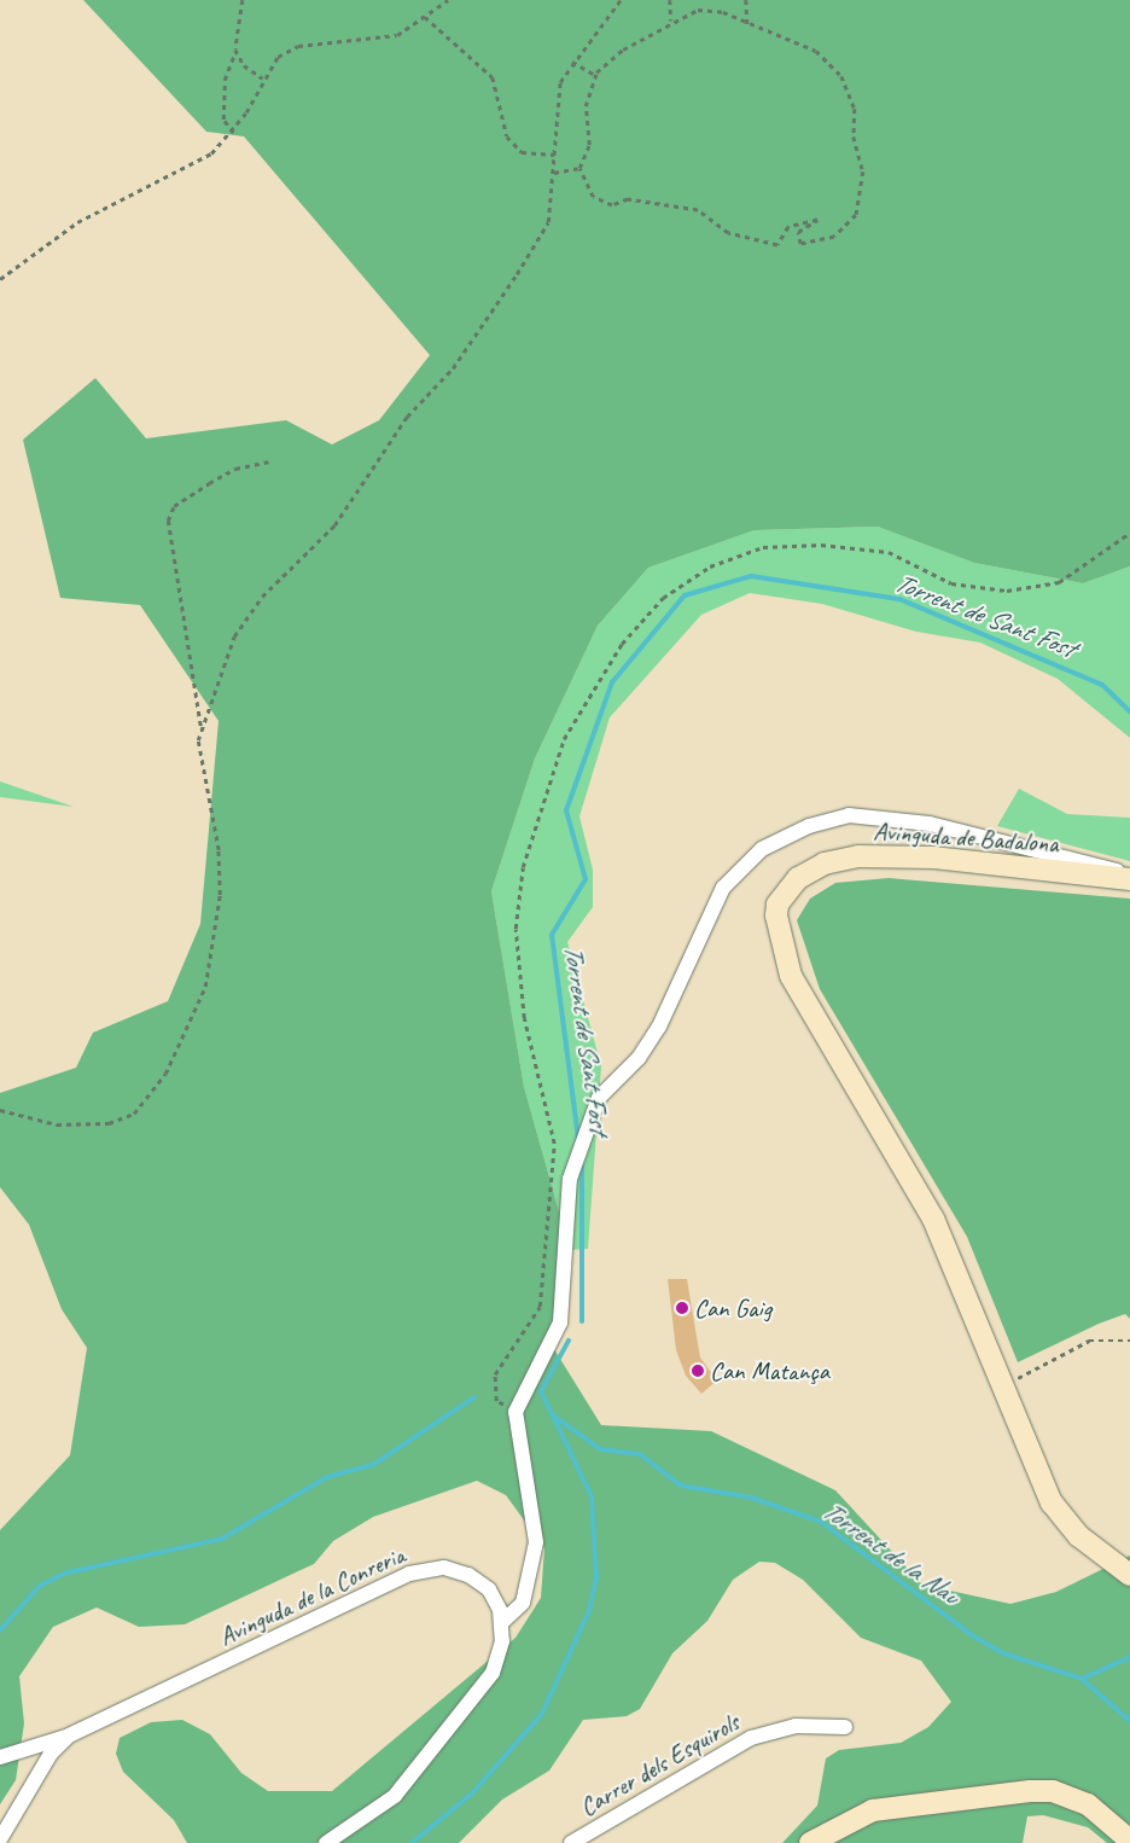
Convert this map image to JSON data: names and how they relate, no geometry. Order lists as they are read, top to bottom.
{
  "streets": {
    "street": ["Avinguda de Badalona", "Avinguda de la Conreria", "Carrer dels Esquirols"]
  },
  "water": ["Torrent de Sant Fost", "Torrent de la Nau"],
  "places": ["Can Gaig", "Can Matança"]
}
